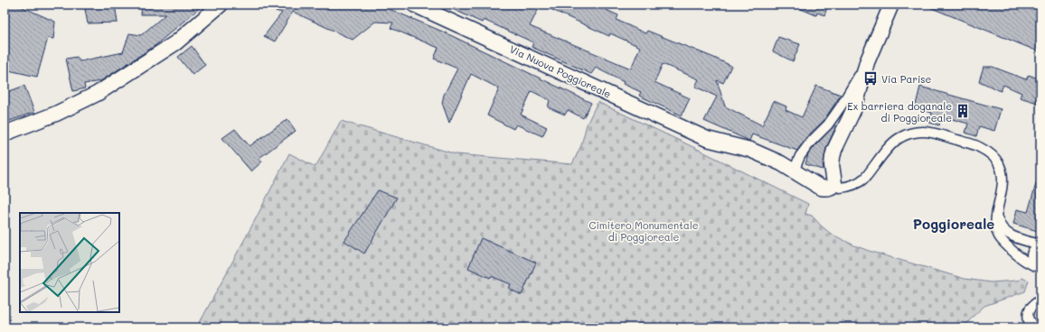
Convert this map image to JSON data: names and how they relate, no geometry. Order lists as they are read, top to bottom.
{
  "streets": {
    "main road": ["Via Nuova Poggioreale"]
  },
  "districts": ["Poggioreale"],
  "parks": ["Cimitero Monumentale di Poggioreale"],
  "places": {
    "bus stop": ["Via Parise"],
    "building": ["Ex barriera doganale di Poggioreale"]
  }
}
